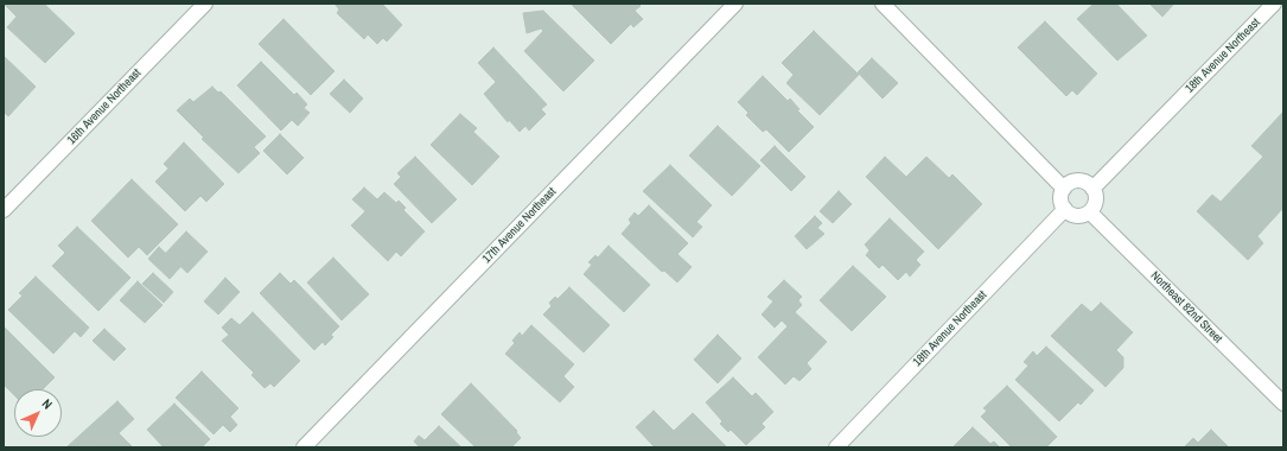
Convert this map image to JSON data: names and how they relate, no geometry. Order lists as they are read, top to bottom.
{
  "streets": {
    "street": [
      "18th Avenue Northeast",
      "16th Avenue Northeast",
      "17th Avenue Northeast",
      "Northeast 82nd Street"
    ]
  },
  "crossings": [
    ["18th Avenue Northeast", "Northeast 82nd Street"]
  ],
  "north": "top right"
}
